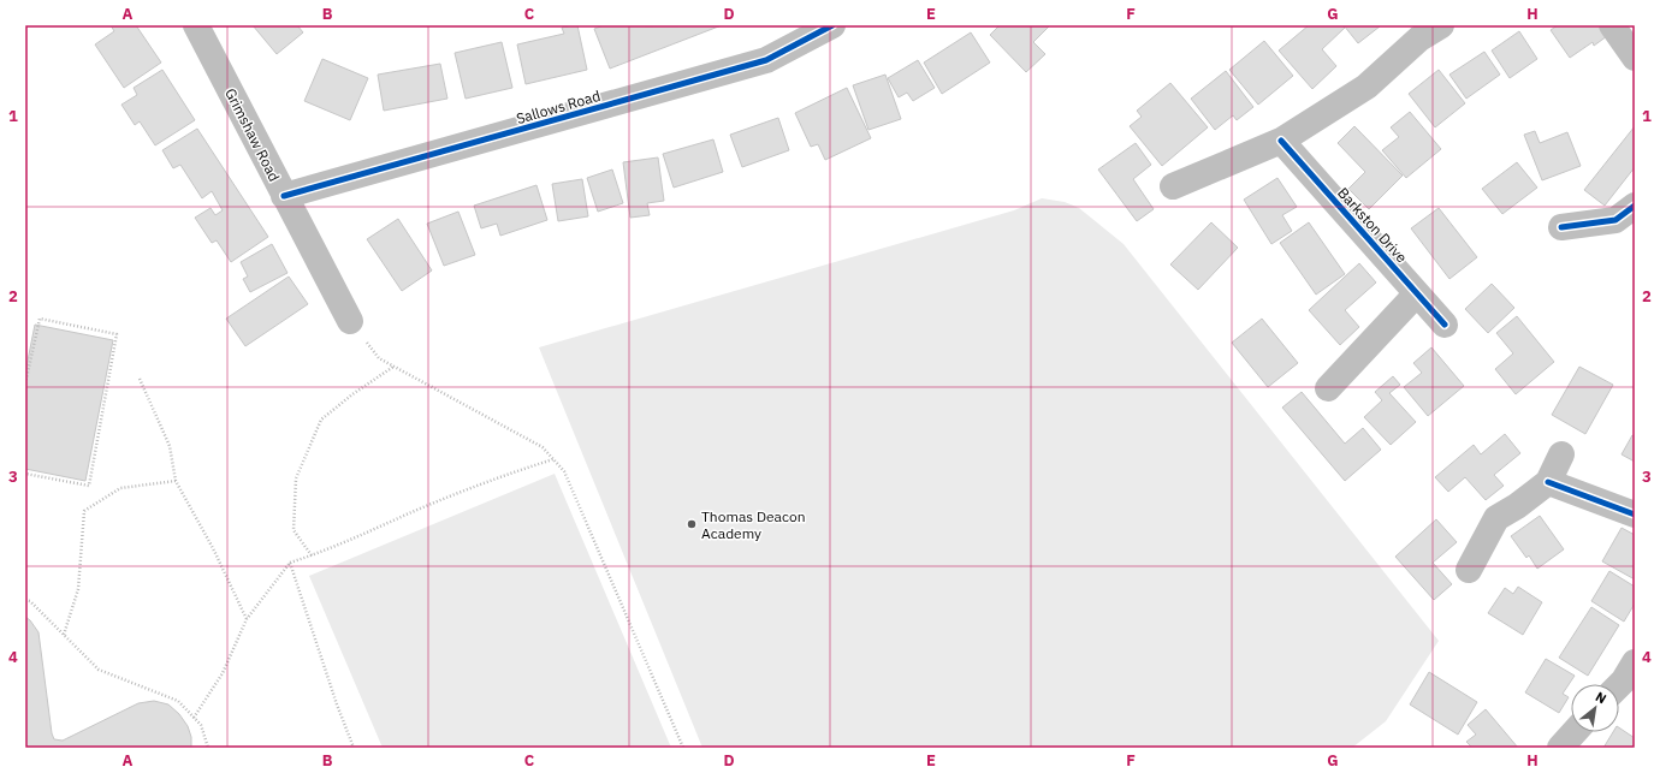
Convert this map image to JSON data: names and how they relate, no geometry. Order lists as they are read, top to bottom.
{
  "streets": {
    "street": ["Sallows Road", "Grimshaw Road", "Barkston Drive"]
  },
  "crossings": [
    ["Sallows Road", "Grimshaw Road"]
  ],
  "places": ["Thomas Deacon Academy"],
  "north": "top right",
  "grid": {
    "columns": [
      "A",
      "B",
      "C",
      "D",
      "E",
      "F",
      "G",
      "H"
    ],
    "rows": [
      "1",
      "2",
      "3",
      "4"
    ]
  }
}
